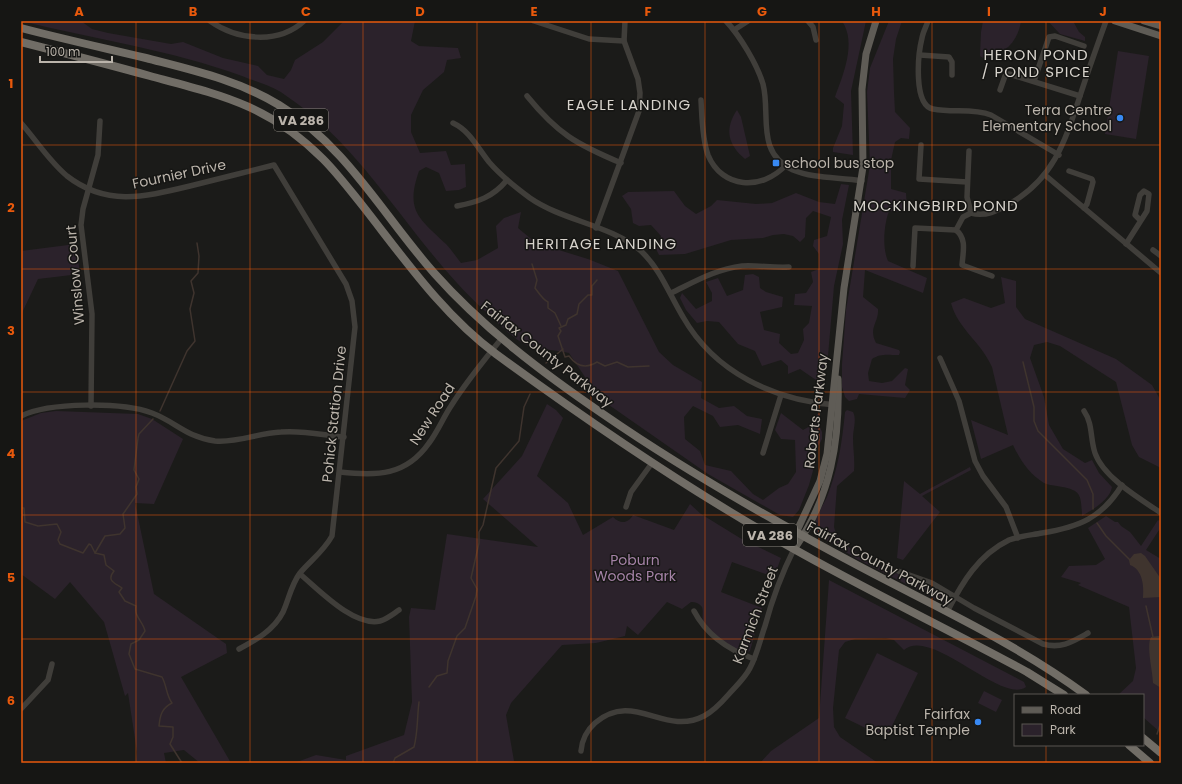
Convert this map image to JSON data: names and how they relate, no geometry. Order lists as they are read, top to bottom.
{
  "streets": {
    "highway": ["VA 286", "Fairfax County Parkway"],
    "main road": ["Roberts Parkway"],
    "street": [
      "Fournier Drive",
      "Winslow Court",
      "Pohick Station Drive",
      "New Road",
      "Karmich Street"
    ]
  },
  "crossings": [
    ["Fournier Drive", "Winslow Court"],
    ["Fournier Drive", "Pohick Station Drive"],
    ["Fairfax County Parkway", "Roberts Parkway"],
    ["Fairfax County Parkway", "New Road"],
    ["Fairfax County Parkway", "Karmich Street"],
    ["Roberts Parkway", "Karmich Street"],
    ["Pohick Station Drive", "New Road"]
  ],
  "districts": [
    "HERON POND / POND SPICE",
    "EAGLE LANDING",
    "MOCKINGBIRD POND",
    "HERITAGE LANDING"
  ],
  "parks": ["Poburn Woods Park"],
  "places": {
    "other": ["Terra Centre Elementary School", "Fairfax Baptist Temple"],
    "transit": ["school bus stop"]
  },
  "legend": ["Road", "Park"],
  "scale_bar": "100 m",
  "grid": {
    "columns": [
      "A",
      "B",
      "C",
      "D",
      "E",
      "F",
      "G",
      "H",
      "I",
      "J"
    ],
    "rows": [
      "1",
      "2",
      "3",
      "4",
      "5",
      "6"
    ]
  }
}
